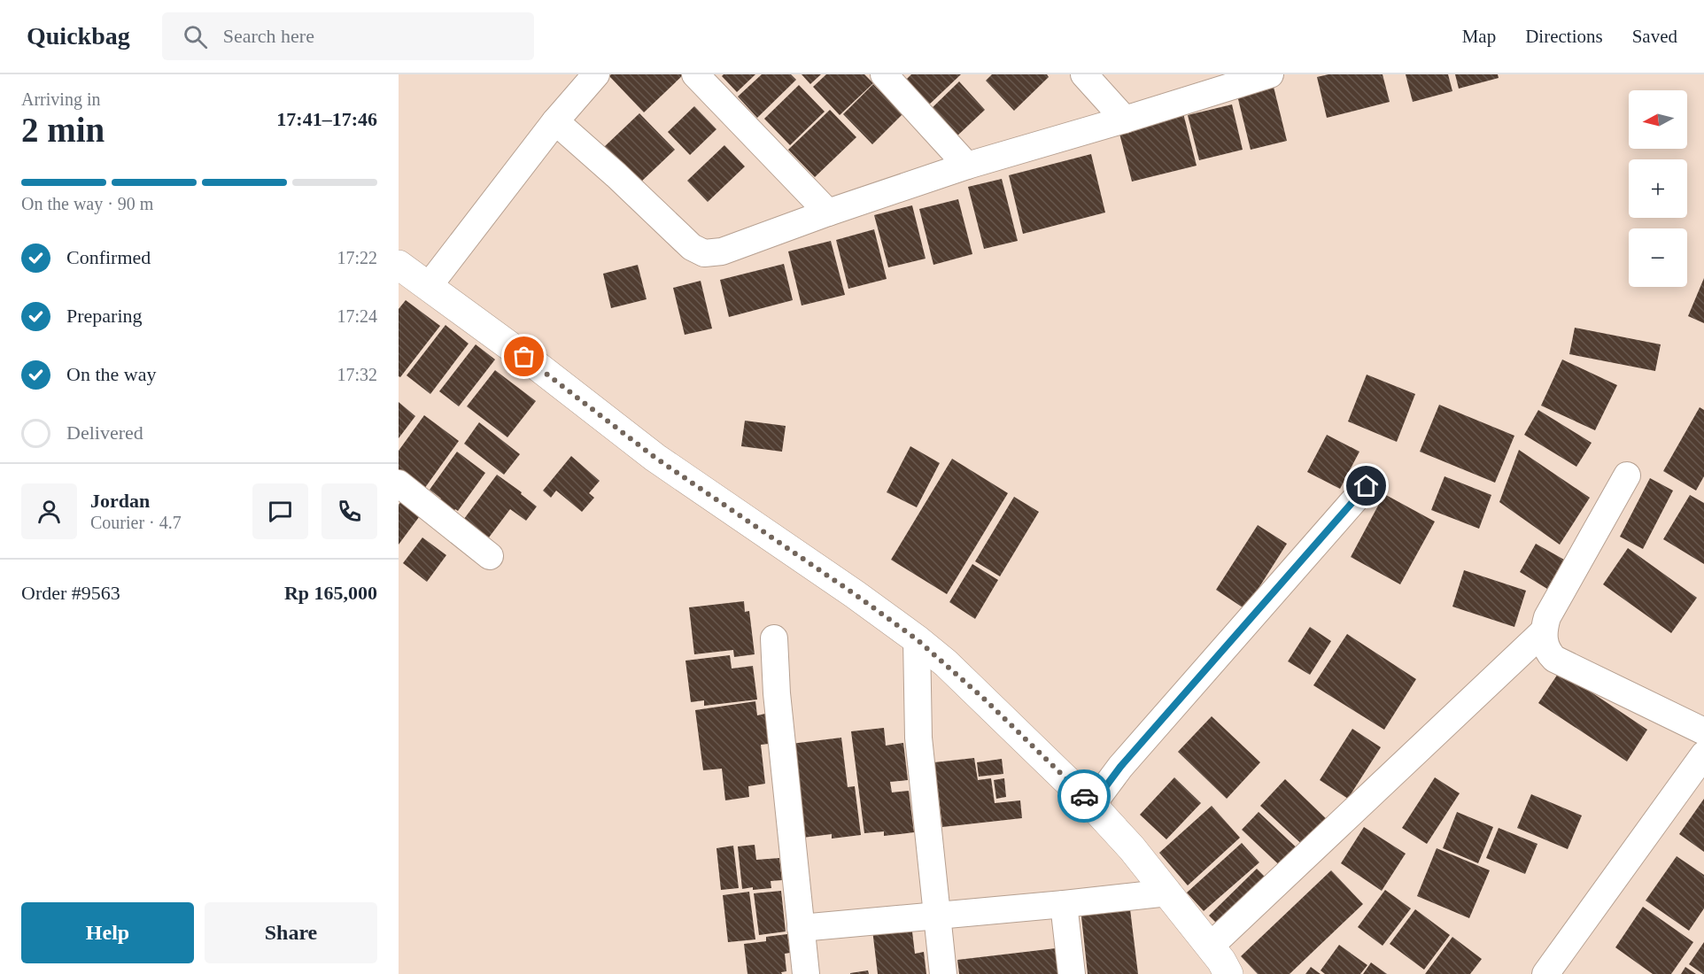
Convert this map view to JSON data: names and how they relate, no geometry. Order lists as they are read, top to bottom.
{
  "north": "left",
  "page": {
    "header": "Quickbag",
    "search": "Search here",
    "nav": ["Map", "Directions", "Saved"],
    "heading": ["2 min", "Arriving in", "17:41–17:46"],
    "panel": [
      "Jordan",
      "Courier · 4.7",
      "Order #9563",
      "Rp 165,000"
    ],
    "map_buttons": ["+", "−"],
    "bar": "On the way · 90 m",
    "list": [
      ["Confirmed", "17:22"],
      ["Preparing", "17:24"],
      ["On the way", "17:32"],
      "Delivered"
    ],
    "buttons": ["Help", "Share"]
  }
}
